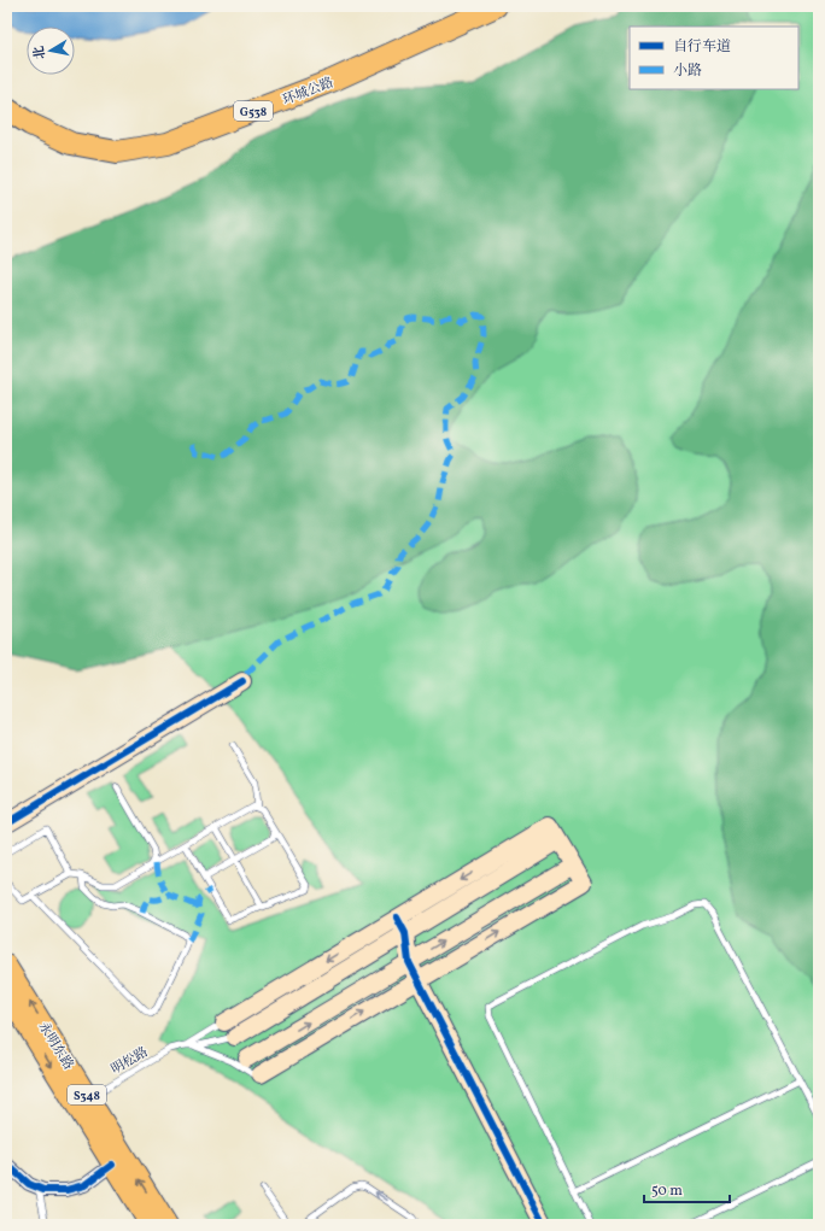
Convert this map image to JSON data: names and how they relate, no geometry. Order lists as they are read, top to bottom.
{
  "streets": {
    "highway": ["环城公路", "G538"],
    "main road": ["永明东路", "S348"],
    "lane": ["明松路"]
  },
  "crossings": [
    ["永明东路", "明松路"]
  ],
  "legend": ["自行车道", "小路"],
  "scale_bar": "50 m",
  "north": "left"
}
